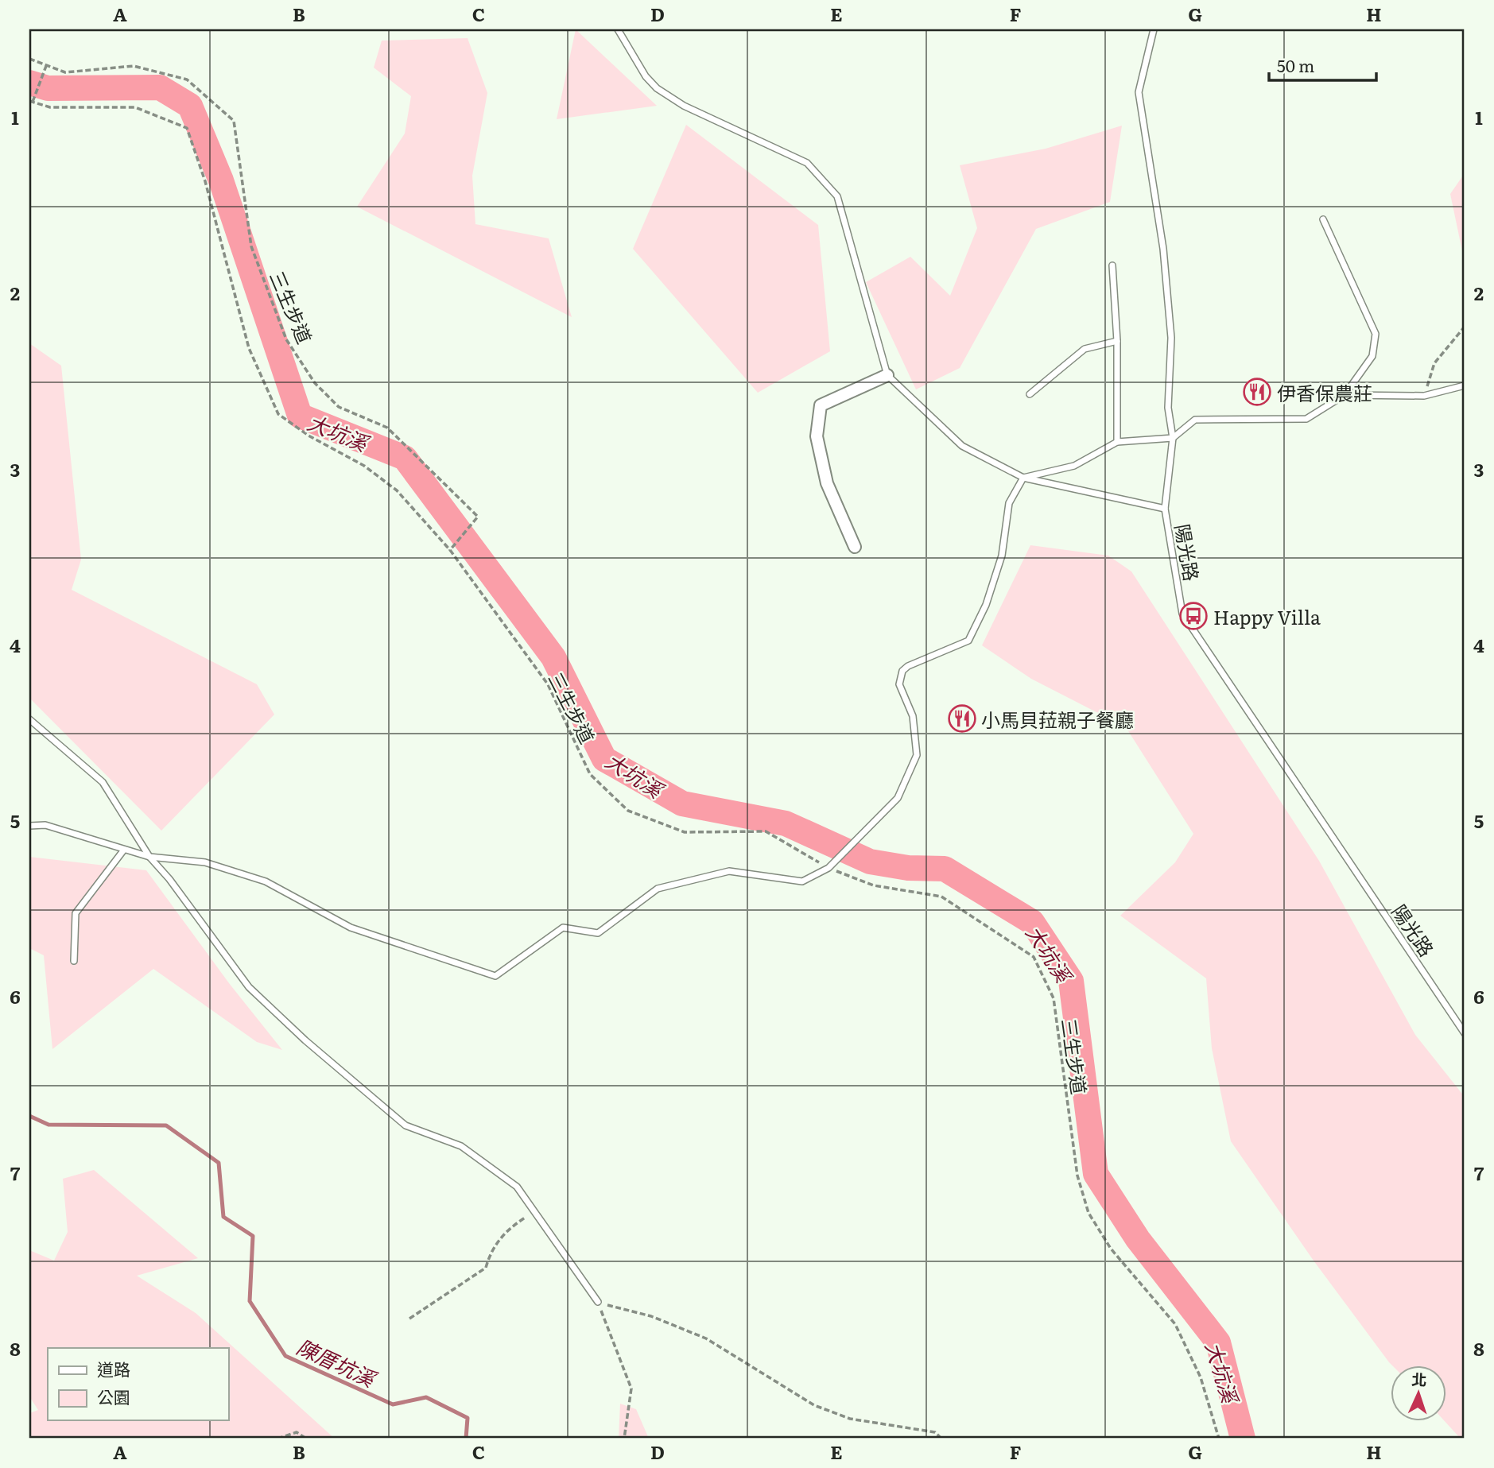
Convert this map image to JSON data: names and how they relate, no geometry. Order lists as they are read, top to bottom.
{
  "streets": {
    "lane": ["陽光路"],
    "path": ["三生步道"]
  },
  "water": ["大坑溪", "陳厝坑溪"],
  "places": {
    "restaurant": ["伊香保農莊", "小馬貝菈親子餐廳"],
    "bus stop": ["Happy Villa"]
  },
  "legend": ["道路", "公園"],
  "scale_bar": "50 m",
  "north": "top",
  "grid": {
    "columns": [
      "A",
      "B",
      "C",
      "D",
      "E",
      "F",
      "G",
      "H"
    ],
    "rows": [
      "1",
      "2",
      "3",
      "4",
      "5",
      "6",
      "7",
      "8"
    ]
  }
}
